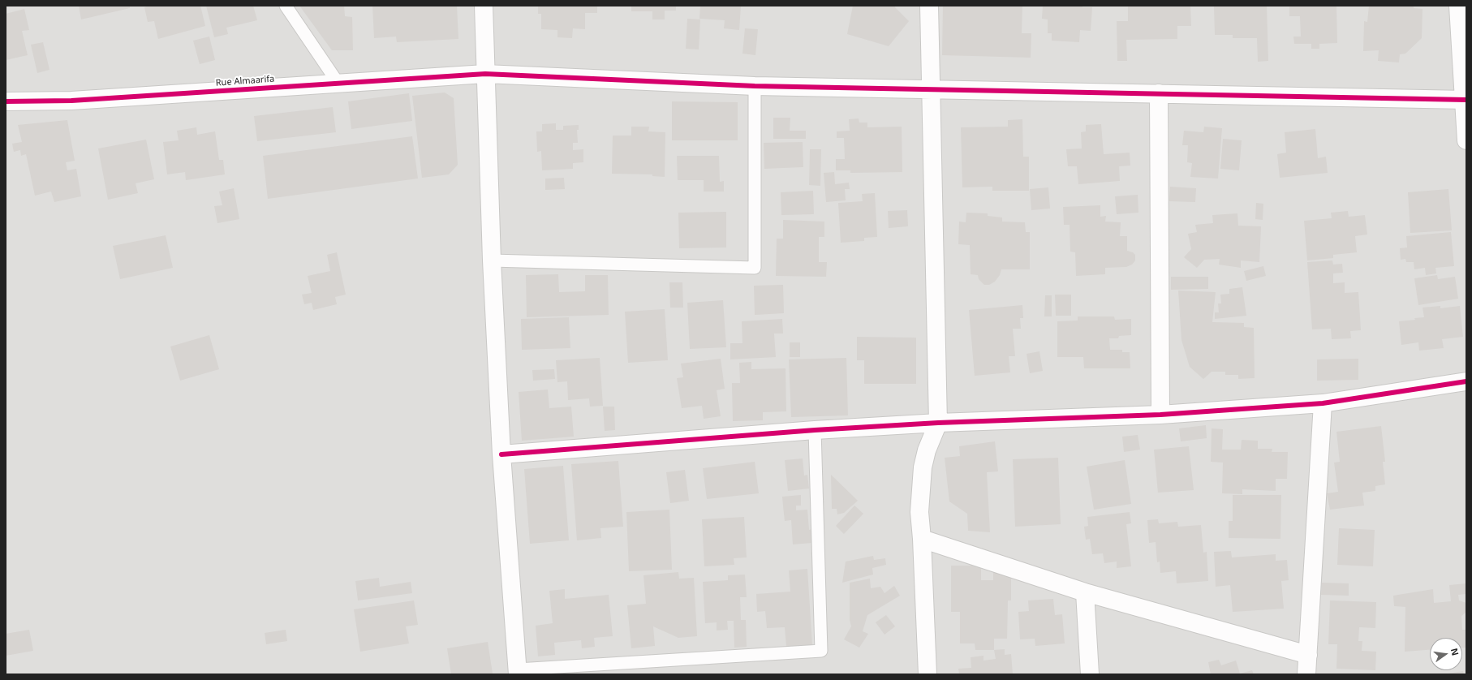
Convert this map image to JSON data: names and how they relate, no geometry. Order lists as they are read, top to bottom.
{
  "streets": {
    "street": ["Rue Almaarifa"]
  },
  "north": "right"
}
